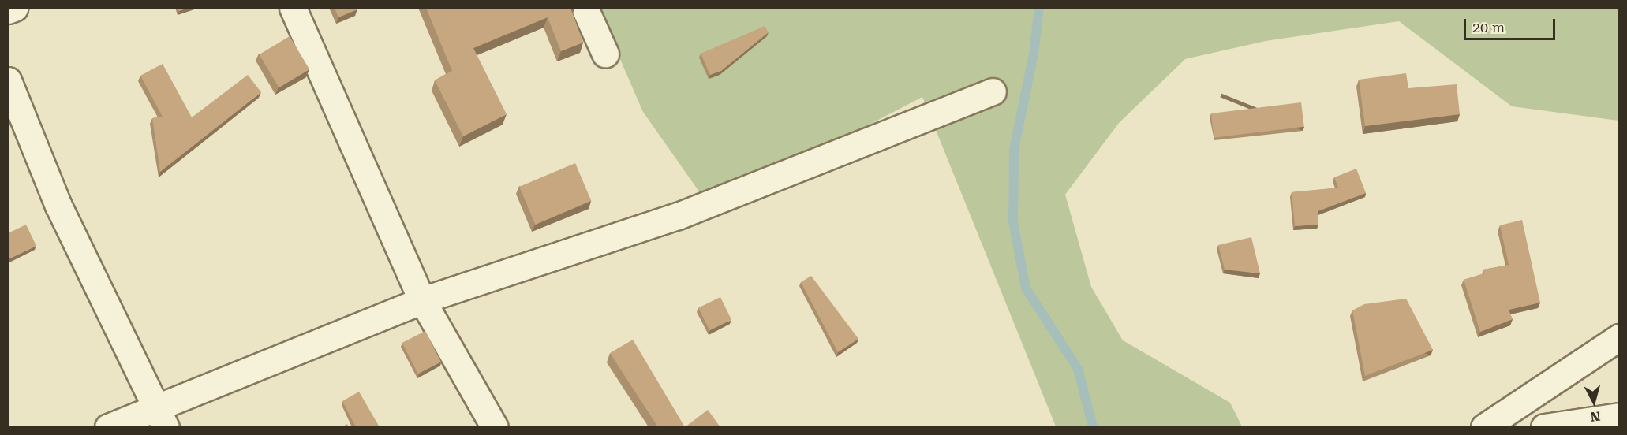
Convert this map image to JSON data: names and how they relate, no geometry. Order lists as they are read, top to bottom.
{
  "scale_bar": "20 m",
  "north": "bottom"
}
